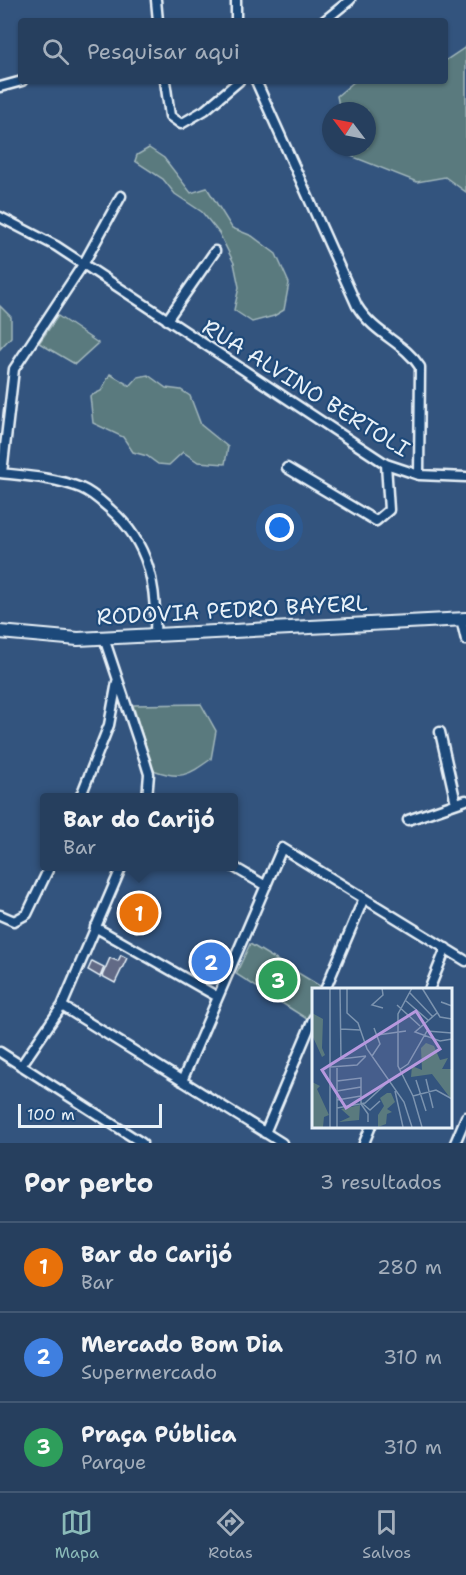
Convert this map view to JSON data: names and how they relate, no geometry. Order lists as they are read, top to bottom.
{
  "streets": {
    "main road": ["RODOVIA PEDRO BAYERL"],
    "street": ["RUA ALVINO BERTOLI"]
  },
  "scale_bar": "100 m",
  "north": "top left",
  "page": {
    "search": "Pesquisar aqui",
    "popup": ["Bar do Carijó", "Bar"],
    "pins": ["1", "2", "3"],
    "scale": "100 m",
    "heading": ["Por perto", "3 resultados"],
    "list": [
      {
        "mark": "1",
        "name": "Bar do Carijó",
        "note": "Bar",
        "value": "280 m"
      },
      {
        "mark": "2",
        "name": "Mercado Bom Dia",
        "note": "Supermercado",
        "value": "310 m"
      },
      {
        "mark": "3",
        "name": "Praça Pública",
        "note": "Parque",
        "value": "310 m"
      }
    ],
    "nav": ["Mapa", "Rotas", "Salvos"]
  }
}
